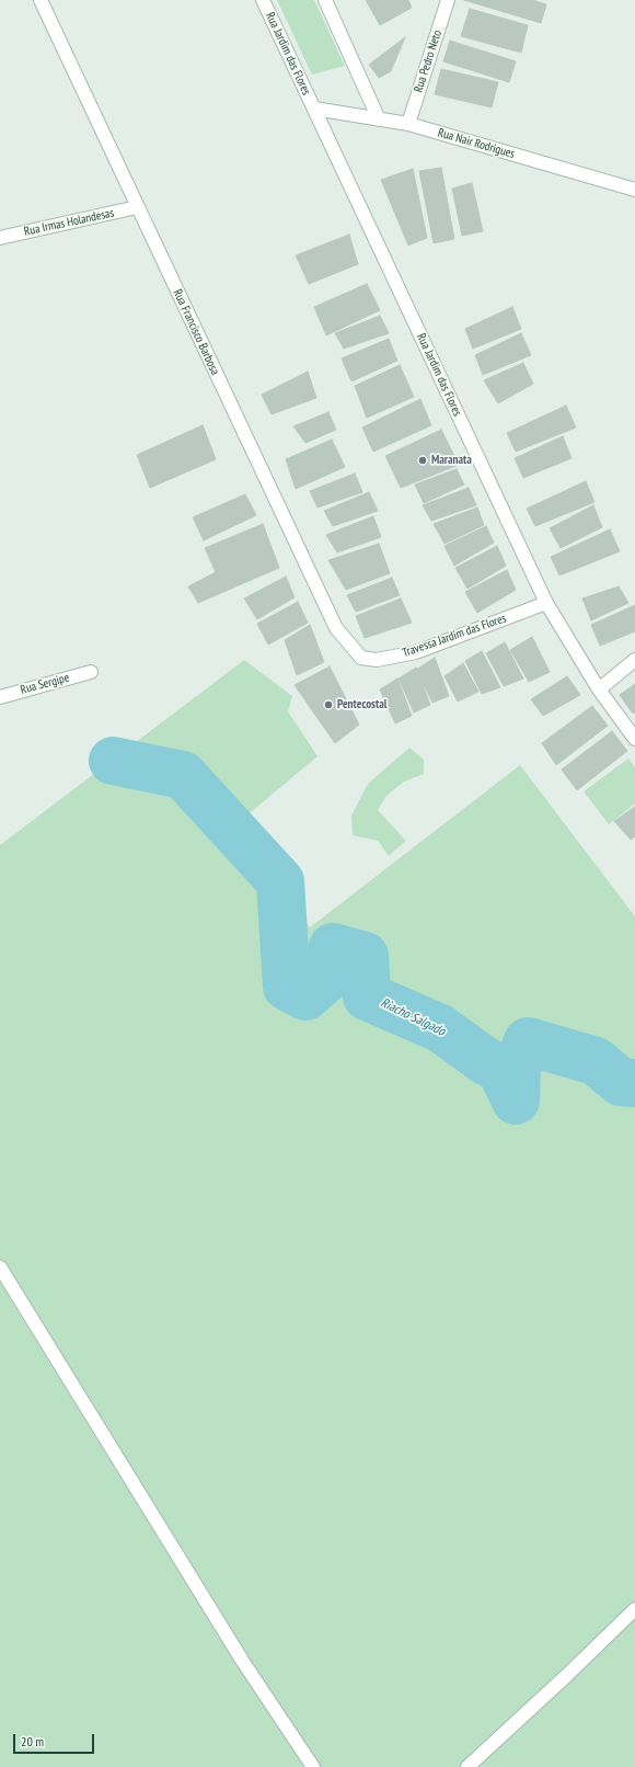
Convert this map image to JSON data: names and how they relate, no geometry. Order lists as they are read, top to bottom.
{
  "streets": {
    "street": [
      "Rua Jardim das Flores",
      "Rua Pedro Neto",
      "Rua Nair Rodrigues",
      "Rua Irmas Holandesas",
      "Rua Francisco Barbosa",
      "Travessa Jardim das Flores",
      "Rua Sergipe"
    ]
  },
  "crossings": [
    ["Rua Jardim das Flores", "Rua Nair Rodrigues"],
    ["Rua Jardim das Flores", "Travessa Jardim das Flores"],
    ["Rua Pedro Neto", "Rua Nair Rodrigues"],
    ["Rua Irmas Holandesas", "Rua Francisco Barbosa"],
    ["Rua Francisco Barbosa", "Travessa Jardim das Flores"]
  ],
  "water": ["Riacho Salgado"],
  "places": ["Maranata", "Pentecostal"],
  "scale_bar": "20 m"
}
